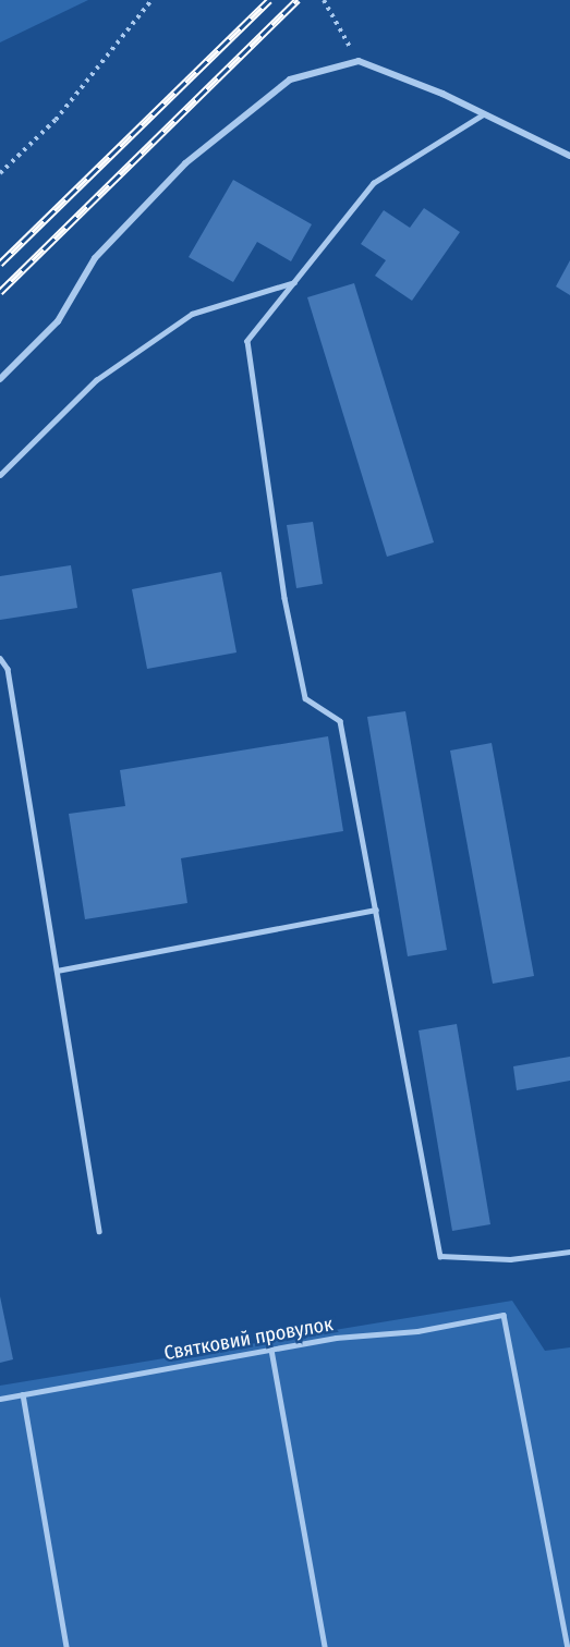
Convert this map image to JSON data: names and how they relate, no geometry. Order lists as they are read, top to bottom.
{
  "streets": {
    "lane": ["Святковий провулок"]
  }
}
